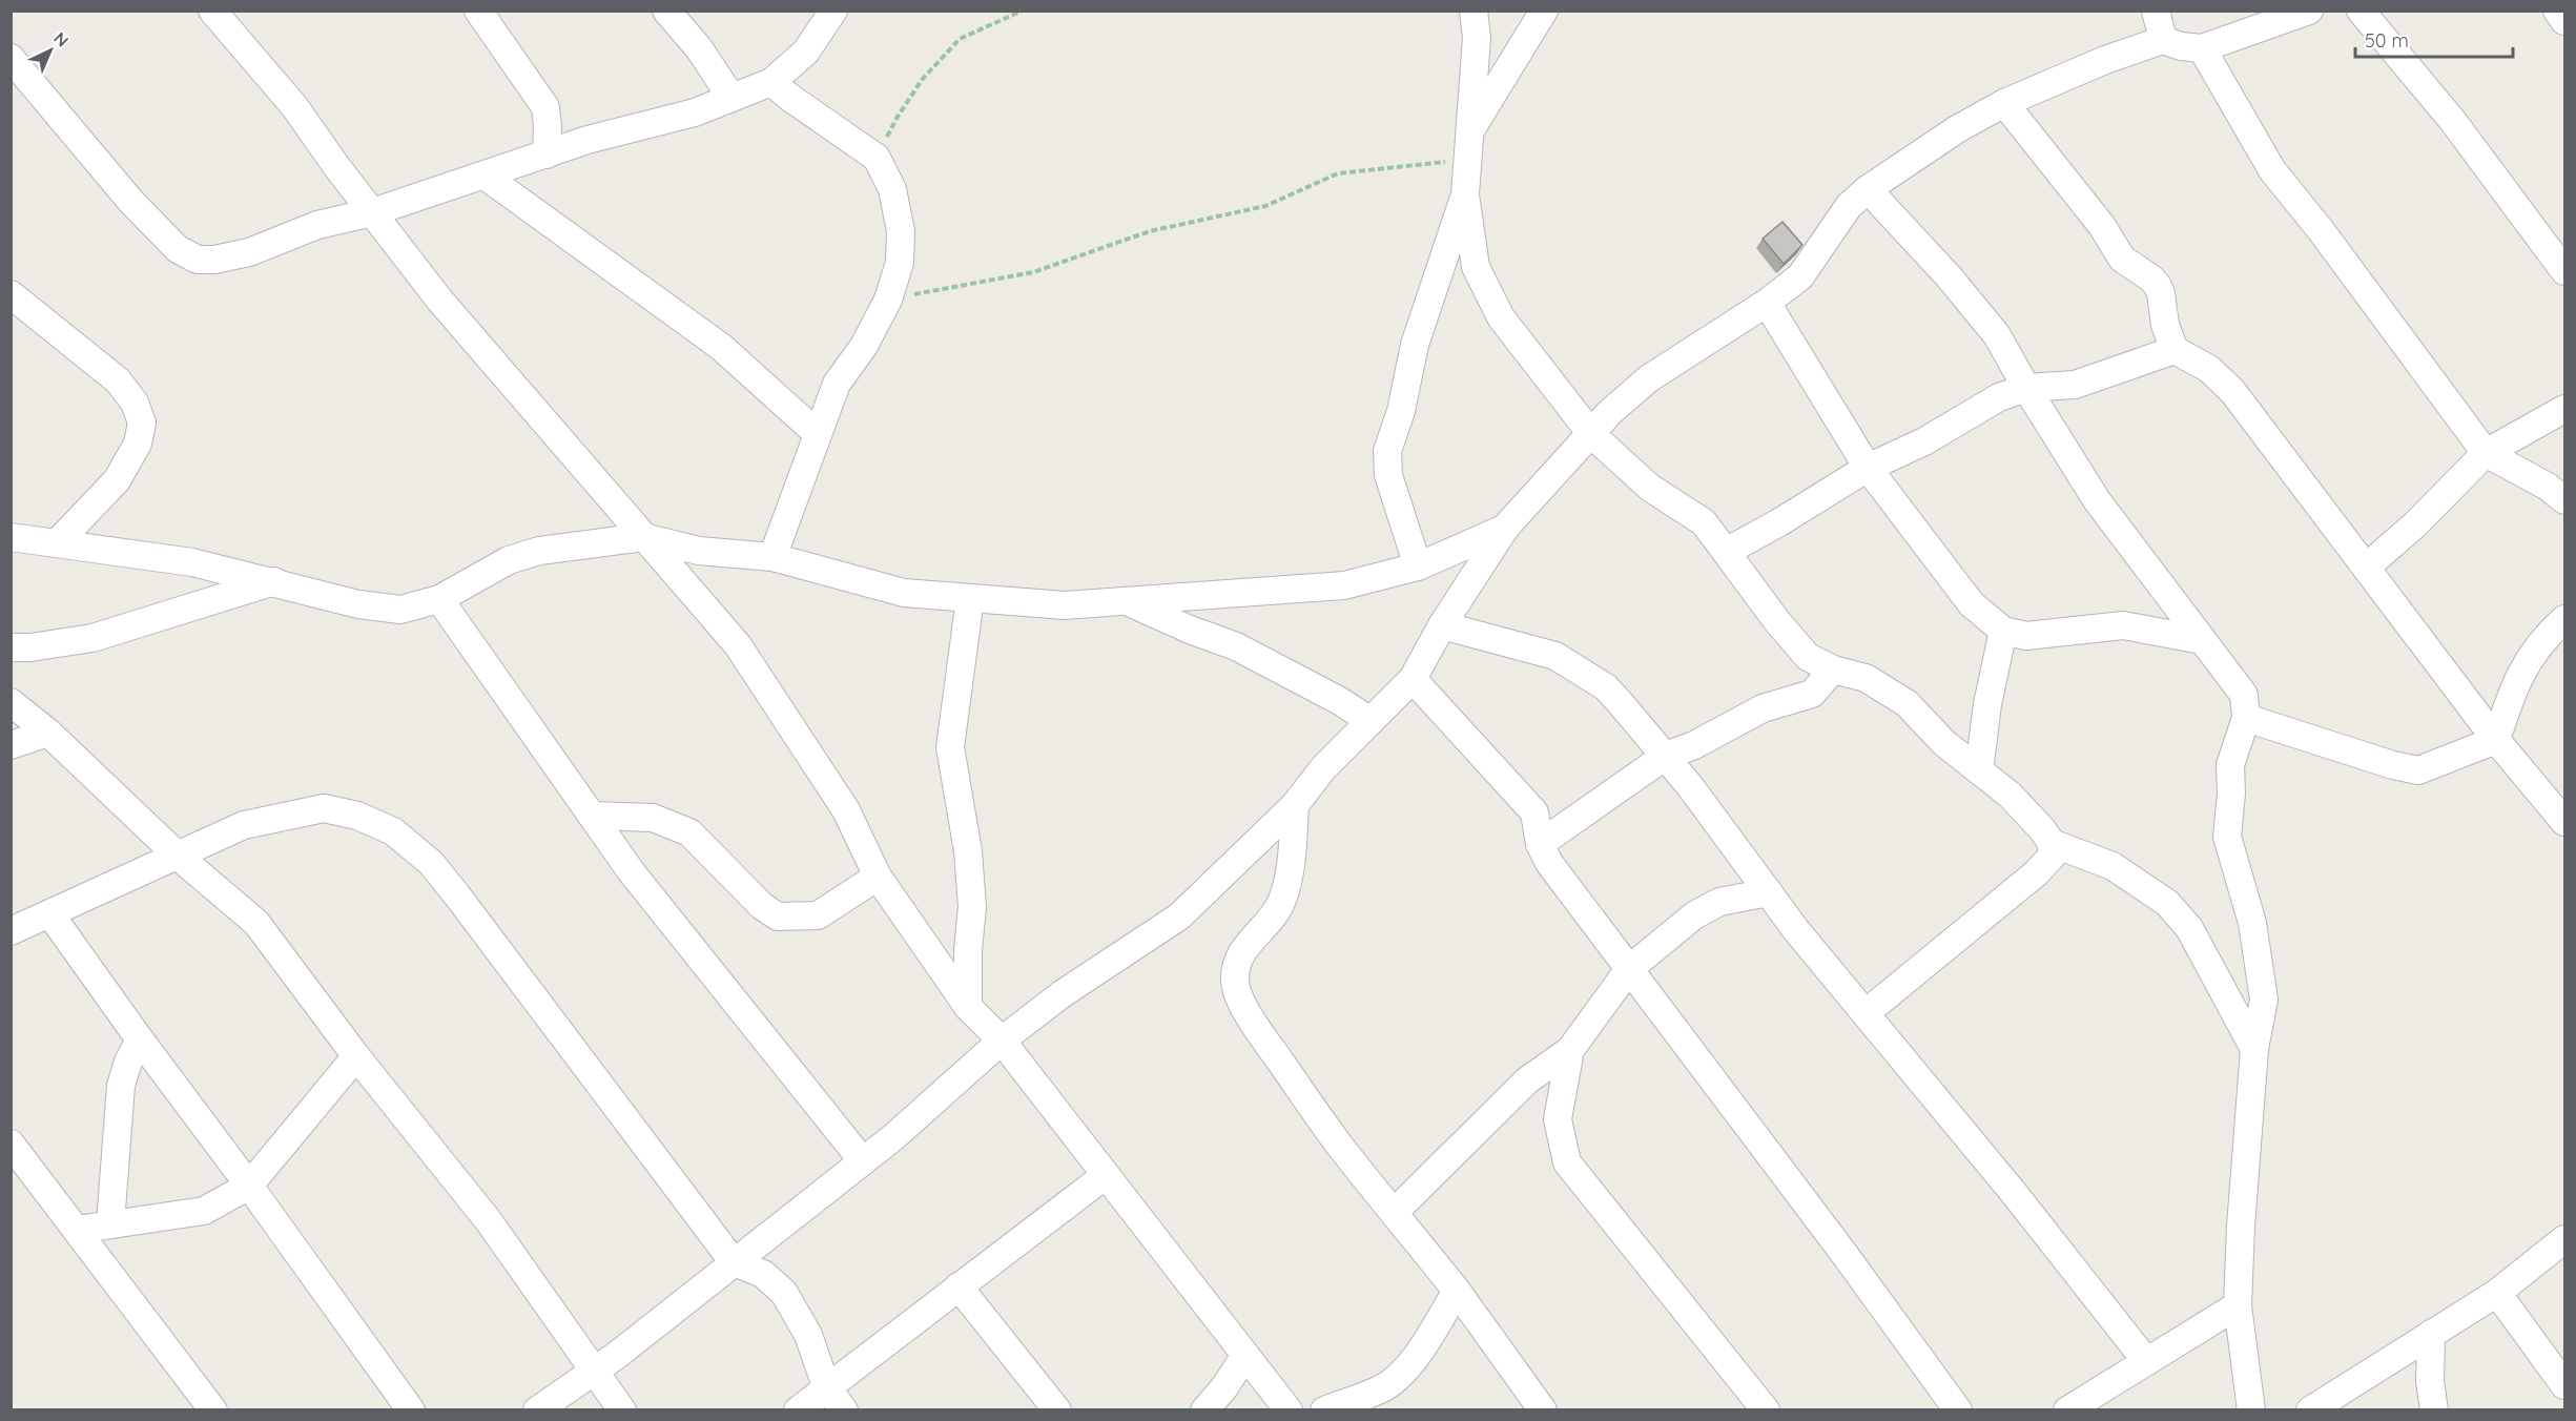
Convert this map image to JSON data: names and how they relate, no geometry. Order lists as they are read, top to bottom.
{
  "scale_bar": "50 m",
  "north": "top right"
}
